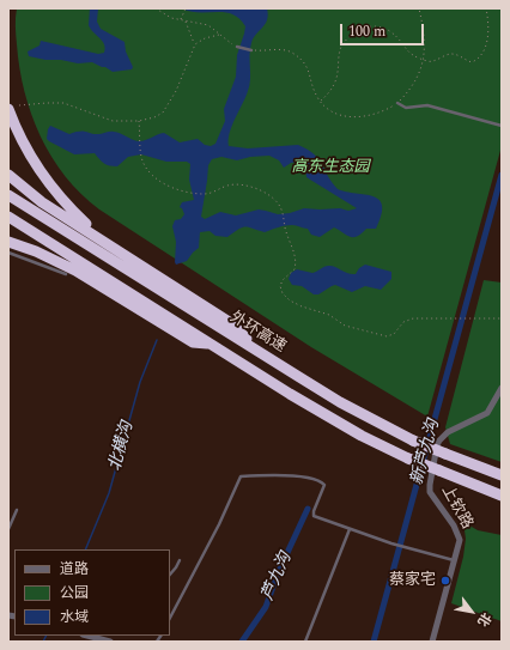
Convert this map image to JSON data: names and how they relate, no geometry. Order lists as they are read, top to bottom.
{
  "streets": {
    "highway": ["外环高速"],
    "street": ["上钦路"]
  },
  "water": ["北横沟", "新芦九沟", "芦九沟"],
  "parks": ["高东生态园"],
  "places": ["蔡家宅"],
  "legend": ["道路", "公园", "水域"],
  "scale_bar": "100 m",
  "north": "bottom right"
}
